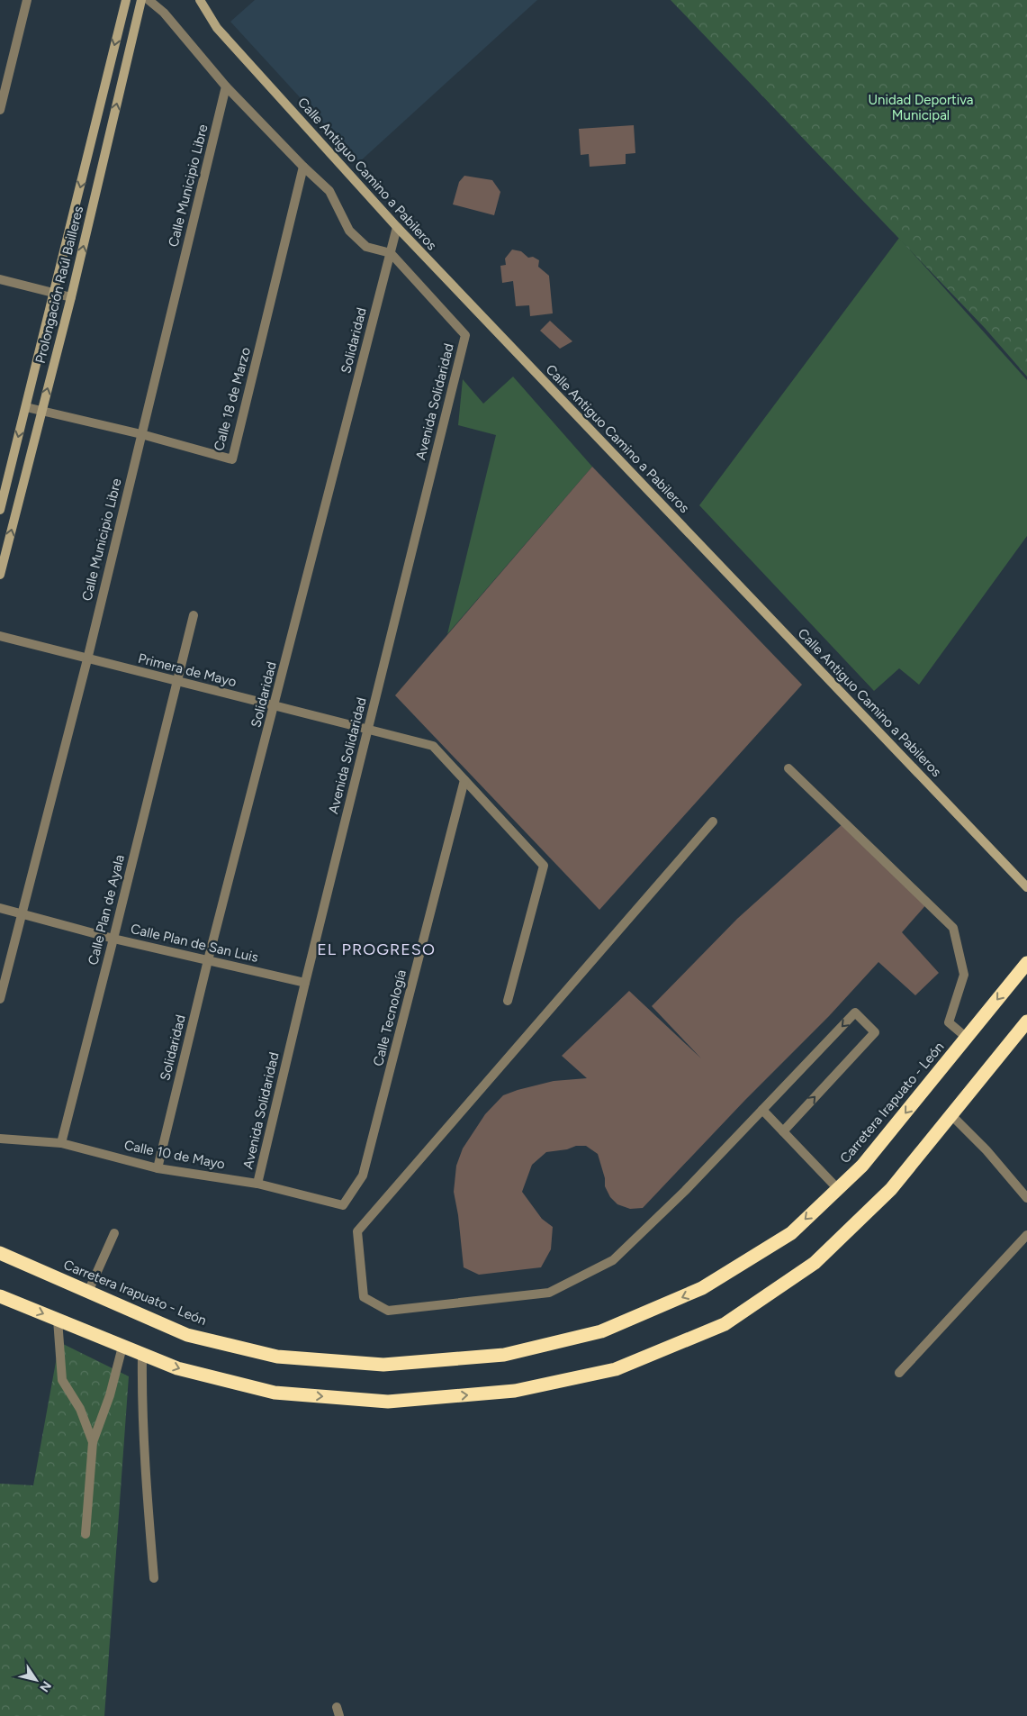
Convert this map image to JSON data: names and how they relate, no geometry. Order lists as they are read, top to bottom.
{
  "streets": {
    "highway": ["Carretera Irapuato - León"],
    "street": [
      "Calle Antiguo Camino a Pabileros",
      "Calle Municipio Libre",
      "Prolongación Raúl Bailleres",
      "Solidaridad",
      "Calle 18 de Marzo",
      "Avenida Solidaridad",
      "Primera de Mayo",
      "Calle Plan de Ayala",
      "Calle Plan de San Luis",
      "Calle Tecnología",
      "Calle 10 de Mayo"
    ]
  },
  "crossings": [
    ["Calle Antiguo Camino a Pabileros", "Solidaridad"],
    ["Calle Municipio Libre", "Calle 18 de Marzo"],
    ["Calle Municipio Libre", "Primera de Mayo"],
    ["Calle Municipio Libre", "Calle Plan de San Luis"],
    ["Prolongación Raúl Bailleres", "Calle 18 de Marzo"],
    ["Solidaridad", "Avenida Solidaridad"],
    ["Solidaridad", "Primera de Mayo"],
    ["Solidaridad", "Calle Plan de San Luis"],
    ["Solidaridad", "Calle 10 de Mayo"],
    ["Avenida Solidaridad", "Primera de Mayo"],
    ["Avenida Solidaridad", "Calle Plan de San Luis"],
    ["Avenida Solidaridad", "Calle 10 de Mayo"],
    ["Primera de Mayo", "Calle Plan de Ayala"],
    ["Primera de Mayo", "Calle Tecnología"],
    ["Calle Plan de Ayala", "Calle Plan de San Luis"],
    ["Calle Plan de Ayala", "Calle 10 de Mayo"],
    ["Calle Tecnología", "Calle 10 de Mayo"]
  ],
  "districts": ["EL PROGRESO"],
  "parks": ["Unidad Deportiva Municipal"],
  "north": "bottom right"
}
